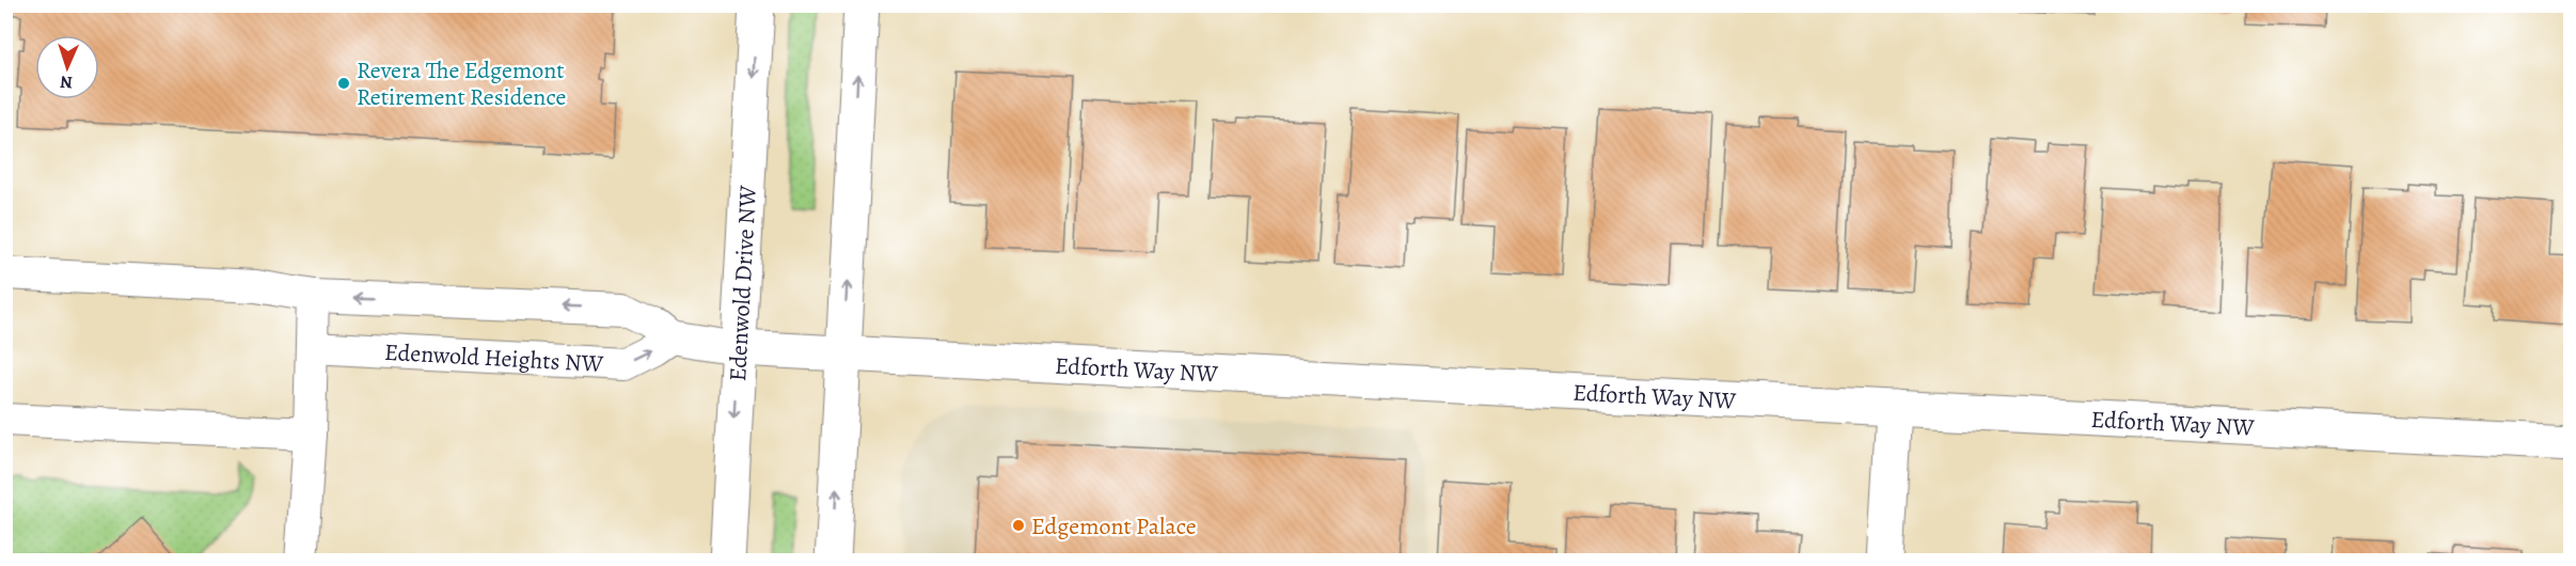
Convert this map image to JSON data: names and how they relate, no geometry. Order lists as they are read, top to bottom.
{
  "streets": {
    "street": ["Edenwold Drive NW", "Edforth Way NW"],
    "lane": ["Edenwold Heights NW"]
  },
  "crossings": [
    ["Edenwold Drive NW", "Edforth Way NW"]
  ],
  "places": ["Revera The Edgemont Retirement Residence", "Edgemont Palace"],
  "north": "bottom"
}
